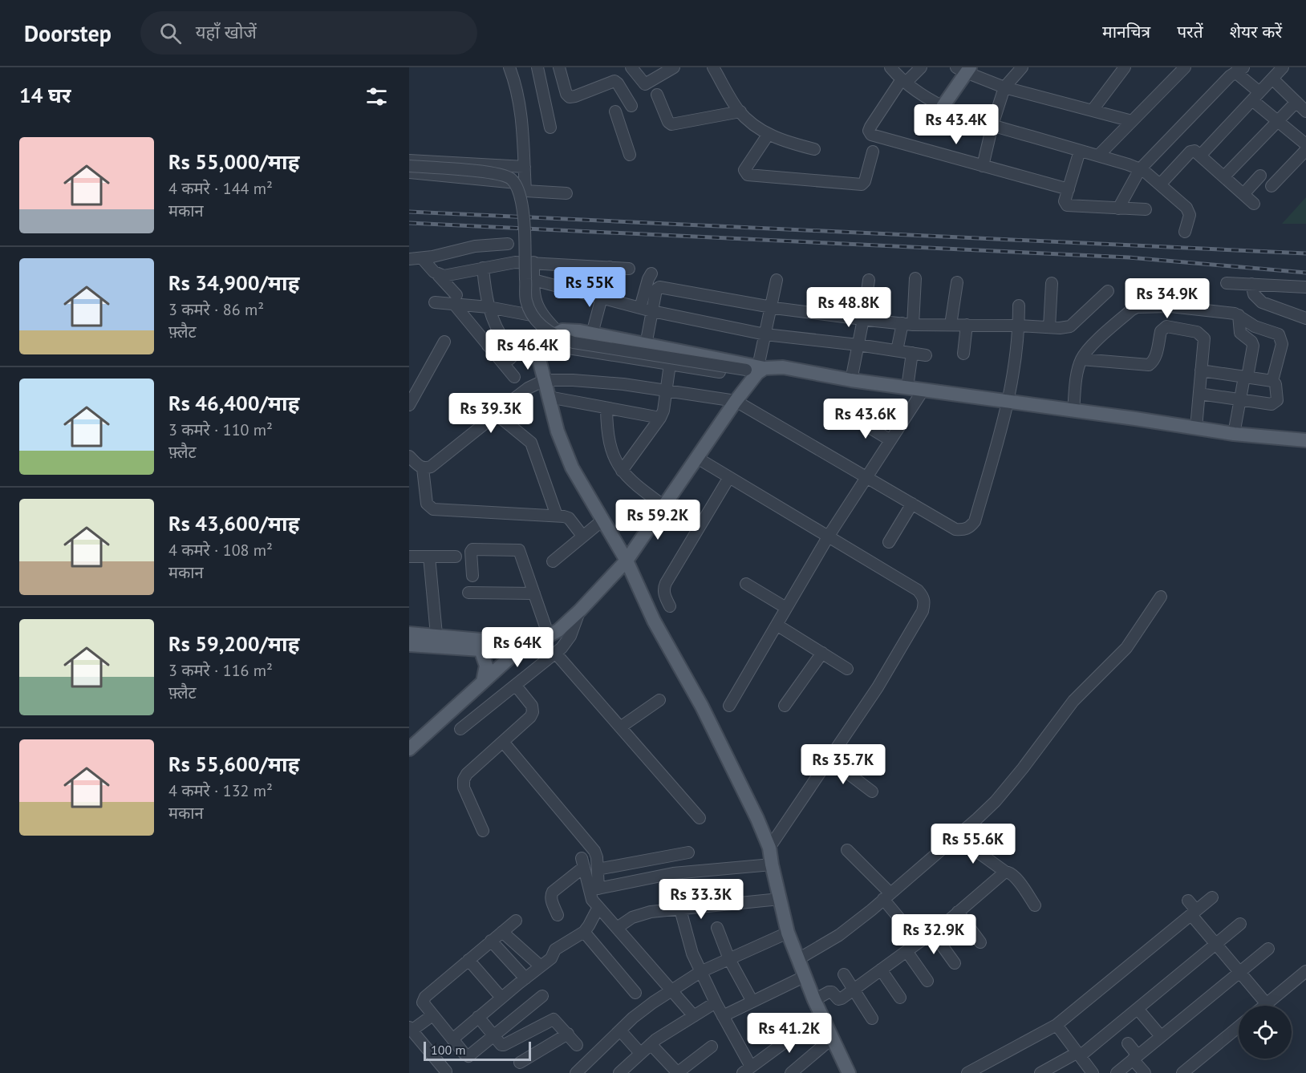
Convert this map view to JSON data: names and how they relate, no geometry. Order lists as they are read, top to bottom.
{
  "scale_bar": "100 m",
  "page": {
    "header": "Doorstep",
    "search": "यहाँ खोजें",
    "nav": ["मानचित्र", "परतें", "शेयर करें"],
    "heading": "14 घर",
    "price": [
      "Rs 43.4K",
      "Rs 55K",
      "Rs 34.9K",
      "Rs 48.8K",
      "Rs 46.4K",
      "Rs 39.3K",
      "Rs 43.6K",
      "Rs 59.2K",
      "Rs 64K",
      "Rs 35.7K",
      "Rs 55.6K",
      "Rs 33.3K",
      "Rs 32.9K",
      "Rs 41.2K"
    ],
    "list": [
      {
        "name": "Rs 55,000/माह",
        "note": "4 कमरे · 144 m² · मकान"
      },
      {
        "name": "Rs 34,900/माह",
        "note": "3 कमरे · 86 m² · फ़्लैट"
      },
      {
        "name": "Rs 46,400/माह",
        "note": "3 कमरे · 110 m² · फ़्लैट"
      },
      {
        "name": "Rs 43,600/माह",
        "note": "4 कमरे · 108 m² · मकान"
      },
      {
        "name": "Rs 59,200/माह",
        "note": "3 कमरे · 116 m² · फ़्लैट"
      },
      {
        "name": "Rs 55,600/माह",
        "note": "4 कमरे · 132 m² · मकान"
      }
    ],
    "scale": "100 m"
  }
}
